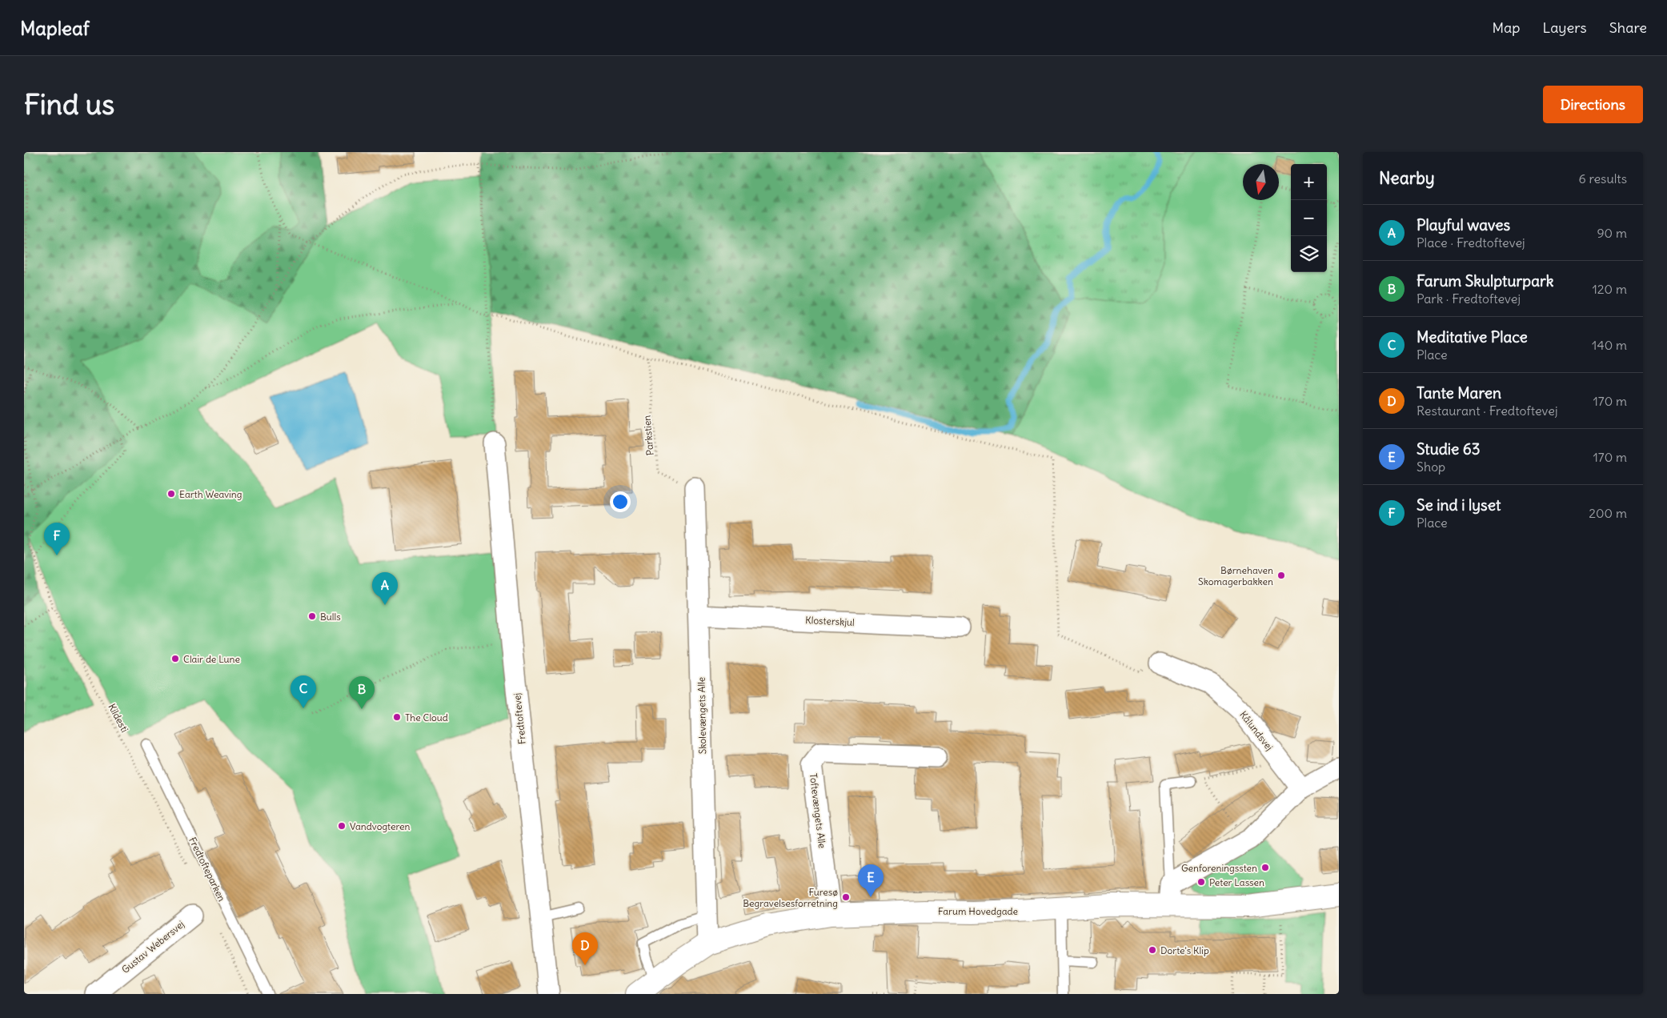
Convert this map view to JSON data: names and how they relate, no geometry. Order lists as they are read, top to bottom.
{
  "streets": {
    "street": [
      "Klosterskjul",
      "Skolevængets Alle",
      "Fredtoftevej",
      "Kålundsvej",
      "Toftevængets Alle",
      "Farum Hovedgade",
      "Gustav Webersvej"
    ],
    "lane": ["Fredtofteparken"],
    "path": ["Parkstien", "Kildesti"]
  },
  "crossings": [
    ["Parkstien", "Skolevængets Alle"],
    ["Klosterskjul", "Skolevængets Alle"],
    ["Skolevængets Alle", "Farum Hovedgade"],
    ["Toftevængets Alle", "Farum Hovedgade"]
  ],
  "places": [
    "Earth Weaving",
    "Børnehaven Skomagerbakken",
    "Bulls",
    "Clair de Lune",
    "The Cloud",
    "Vandvogteren",
    "Genforeningssten",
    "Peter Lassen",
    "Furesø Begravelsesforretning",
    "Dorte's Klip"
  ],
  "north": "bottom",
  "page": {
    "header": "Mapleaf",
    "nav": ["Map", "Layers", "Share"],
    "buttons": "Directions",
    "title": "Find us",
    "heading": ["Nearby", "6 results"],
    "map_buttons": ["+", "−"],
    "list": [
      {
        "mark": "A",
        "name": "Playful waves",
        "note": "Place · Fredtoftevej",
        "value": "90 m"
      },
      {
        "mark": "B",
        "name": "Farum Skulpturpark",
        "note": "Park · Fredtoftevej",
        "value": "120 m"
      },
      {
        "mark": "C",
        "name": "Meditative Place",
        "note": "Place",
        "value": "140 m"
      },
      {
        "mark": "D",
        "name": "Tante Maren",
        "note": "Restaurant · Fredtoftevej",
        "value": "170 m"
      },
      {
        "mark": "E",
        "name": "Studie 63",
        "note": "Shop",
        "value": "170 m"
      },
      {
        "mark": "F",
        "name": "Se ind i lyset",
        "note": "Place",
        "value": "200 m"
      }
    ],
    "pins": [
      "F",
      "A",
      "C",
      "B",
      "E",
      "D"
    ]
  }
}
